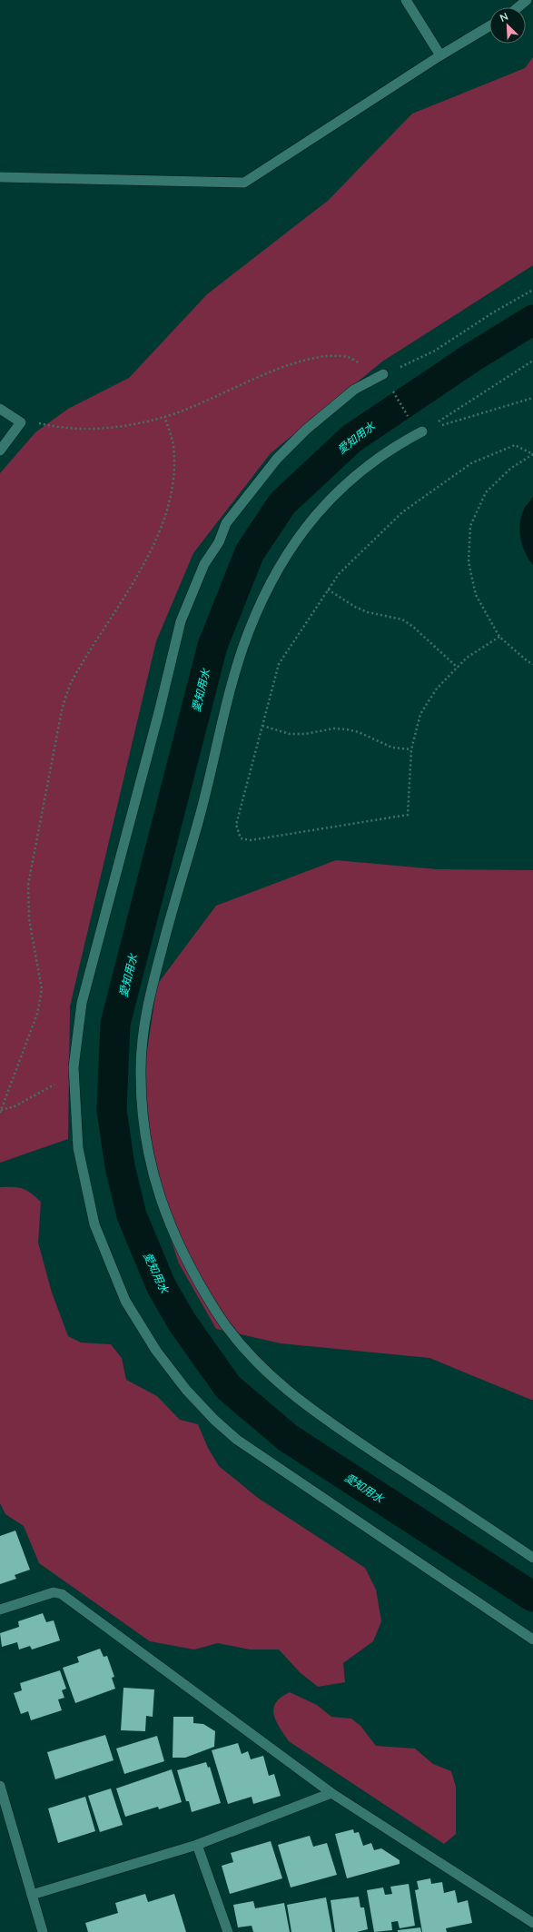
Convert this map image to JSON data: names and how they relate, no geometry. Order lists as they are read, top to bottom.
{
  "water": ["愛知用水"],
  "north": "top left"
}
